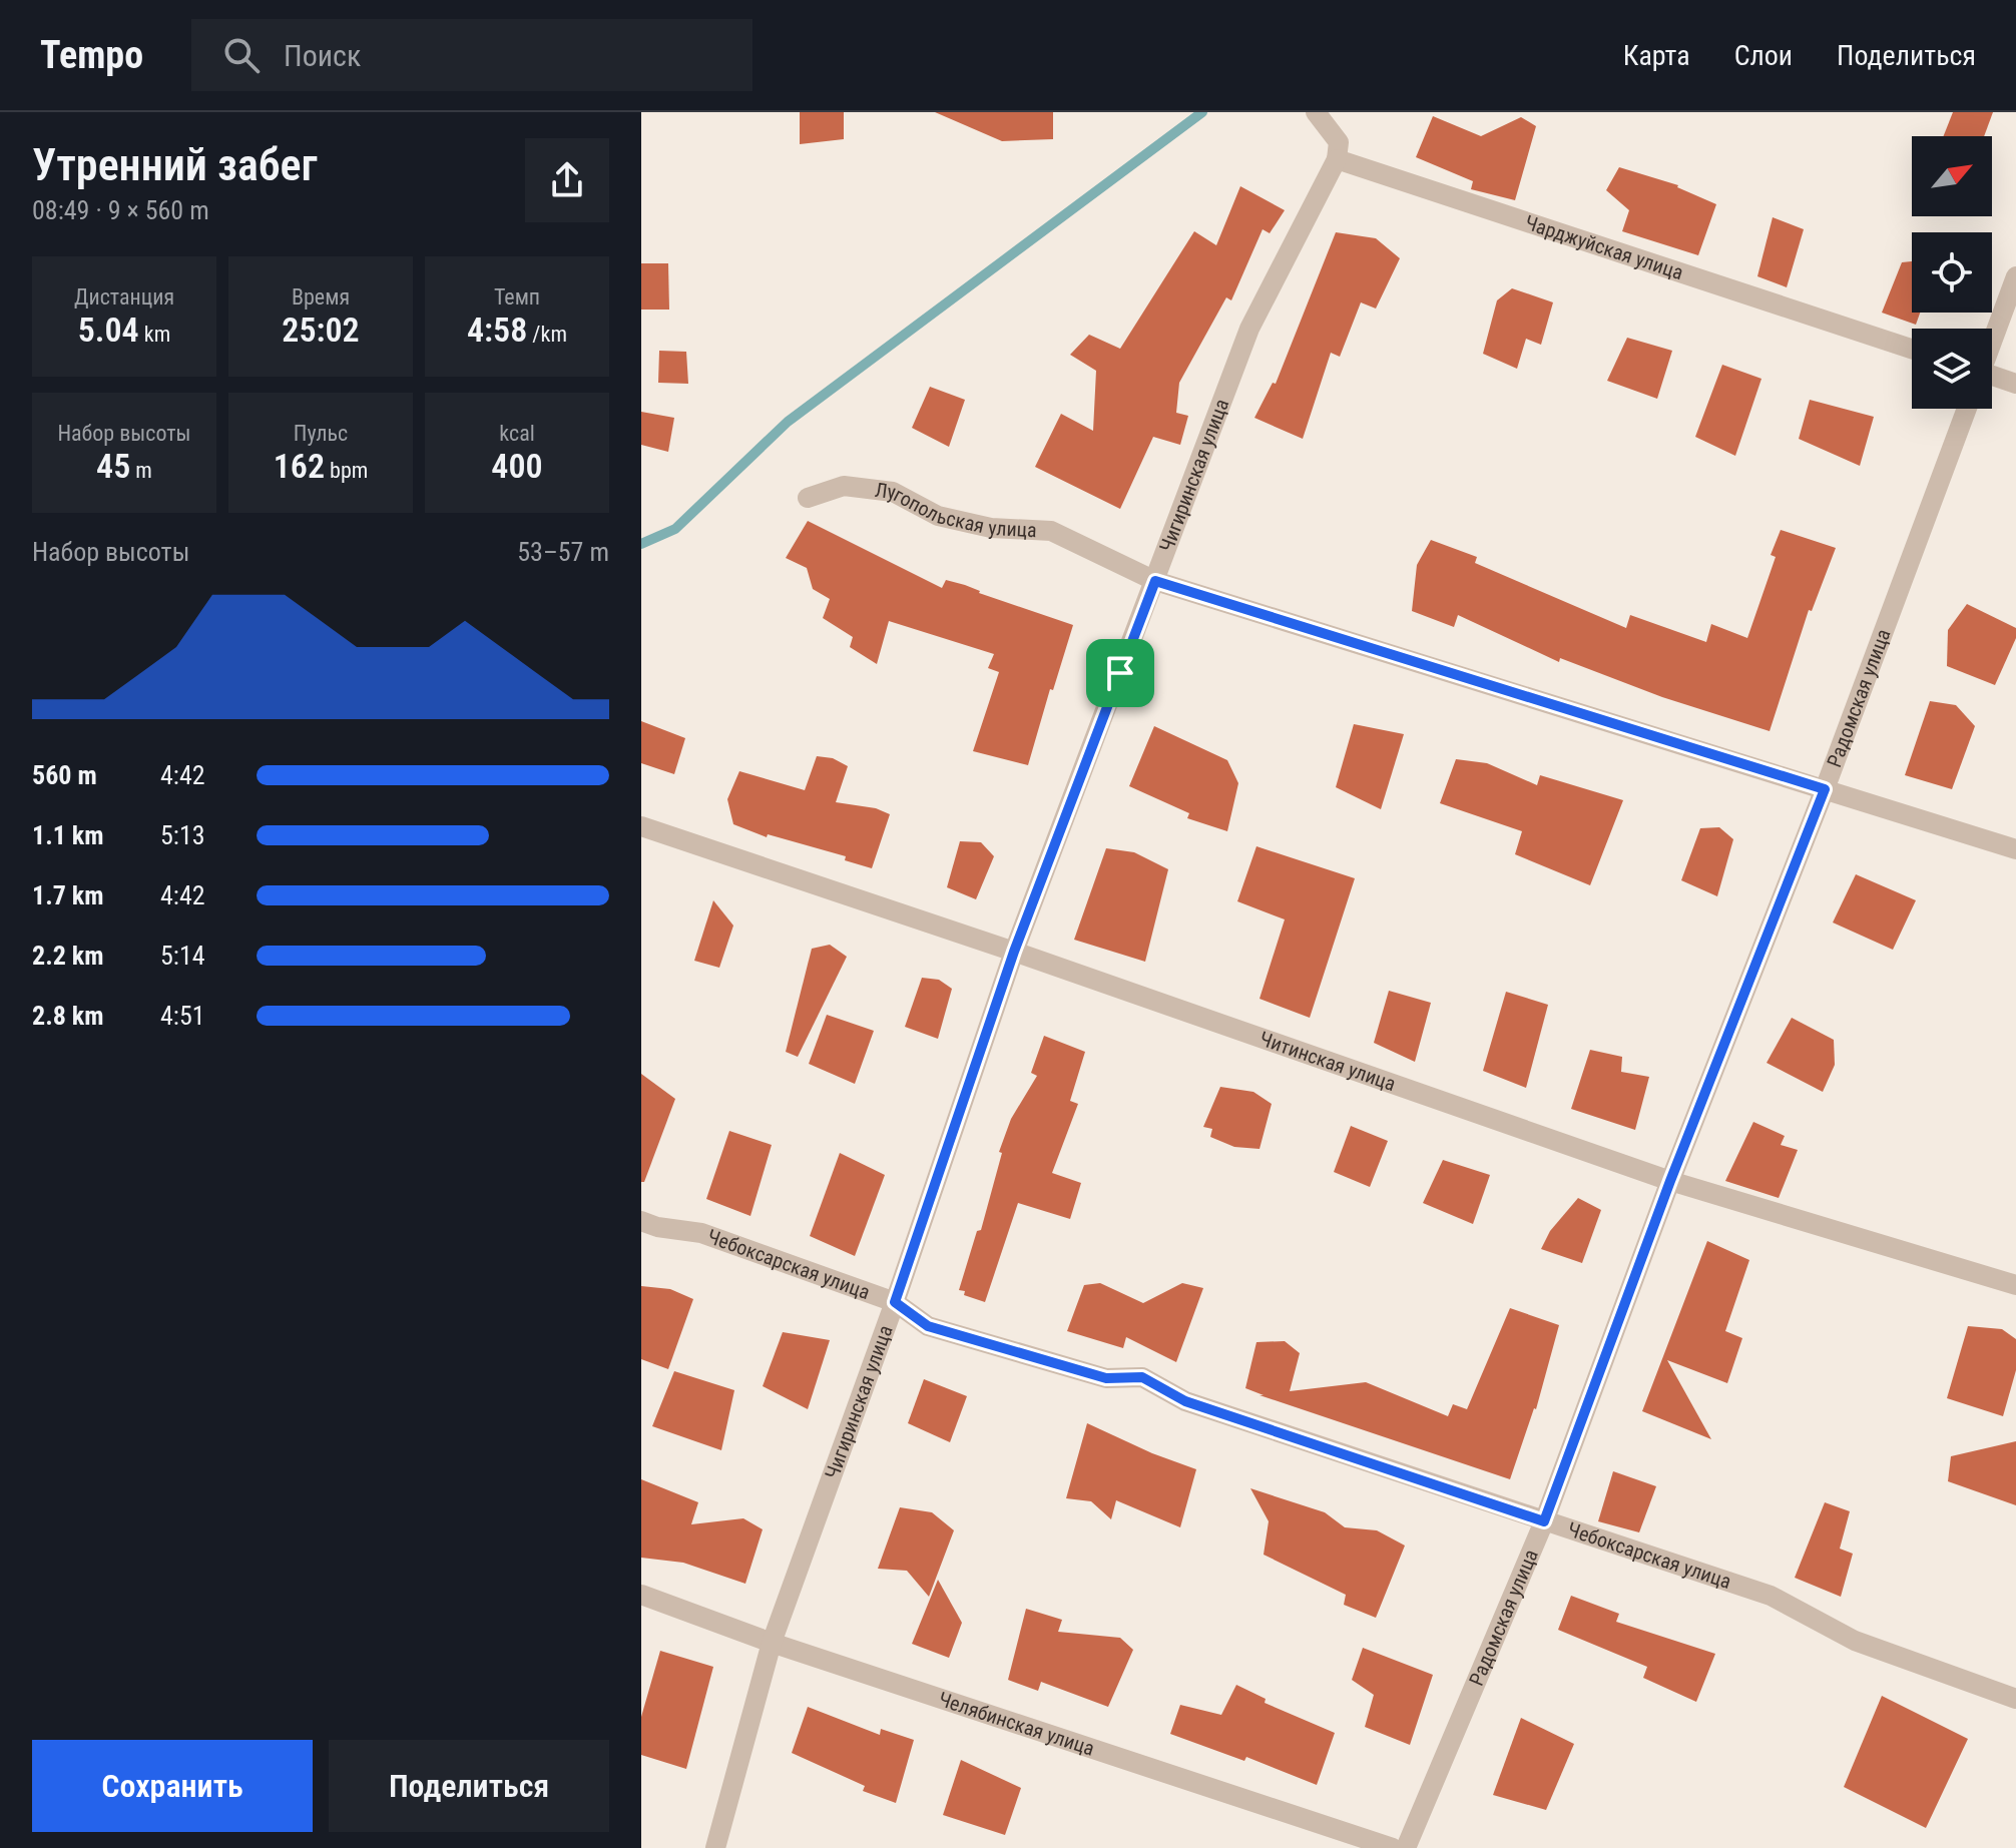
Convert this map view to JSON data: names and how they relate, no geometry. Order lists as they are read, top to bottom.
{
  "streets": {
    "street": [
      "Чарджуйская улица",
      "Чигиринская улица",
      "Лугопольская улица",
      "Радомская улица",
      "Читинская улица",
      "Чебоксарская улица",
      "Челябинская улица"
    ]
  },
  "crossings": [
    ["Чарджуйская улица", "Чигиринская улица"],
    ["Чигиринская улица", "Лугопольская улица"],
    ["Чигиринская улица", "Читинская улица"],
    ["Чигиринская улица", "Чебоксарская улица"],
    ["Чигиринская улица", "Челябинская улица"],
    ["Лугопольская улица", "Радомская улица"],
    ["Радомская улица", "Читинская улица"],
    ["Радомская улица", "Чебоксарская улица"]
  ],
  "north": "top right",
  "page": {
    "header": "Tempo",
    "search": "Поиск",
    "nav": ["Карта", "Слои", "Поделиться"],
    "heading": ["Утренний забег", "08:49 · 9 × 560 m"],
    "stats": [
      ["Дистанция", "5.04 km"],
      ["Время", "25:02"],
      ["Темп", "4:58 /km"],
      ["Набор высоты", "45 m"],
      ["Пульс", "162 bpm"],
      ["kcal", "400"]
    ],
    "chart": ["Набор высоты", "53–57 m"],
    "list": [
      {
        "name": "560 m",
        "note": "4:42"
      },
      {
        "name": "1.1 km",
        "note": "5:13"
      },
      {
        "name": "1.7 km",
        "note": "4:42"
      },
      {
        "name": "2.2 km",
        "note": "5:14"
      },
      {
        "name": "2.8 km",
        "note": "4:51"
      }
    ],
    "buttons": ["Сохранить", "Поделиться"]
  }
}
